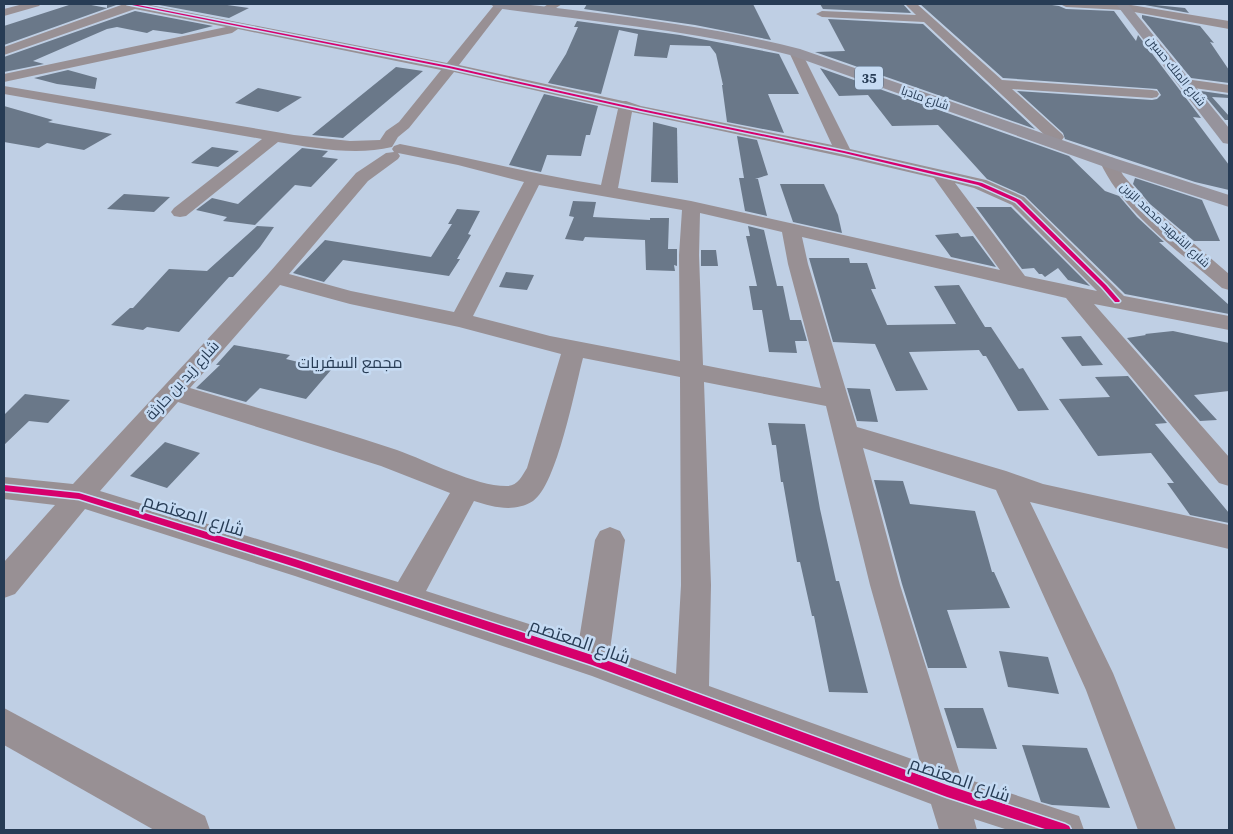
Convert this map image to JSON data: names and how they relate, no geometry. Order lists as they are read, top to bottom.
{
  "streets": {
    "main road": ["شارع الملك حسين", "35", "شارع مادبا"],
    "street": ["شارع الشهيد محمد الزبن", "شارع زيد بن حارثة", "شارع المعتصم"]
  },
  "crossings": [
    ["شارع مادبا", "شارع الشهيد محمد الزبن"],
    ["شارع زيد بن حارثة", "شارع المعتصم"]
  ],
  "districts": ["مجمع السفريات"]
}
